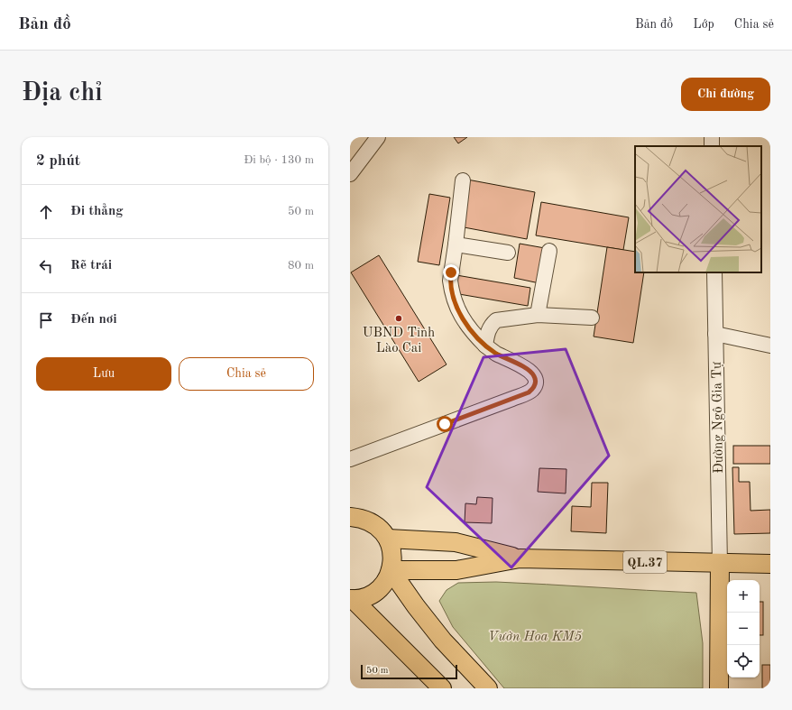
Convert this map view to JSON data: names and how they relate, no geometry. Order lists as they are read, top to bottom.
{
  "streets": {
    "main road": ["QL.37"],
    "street": ["Đường Ngô Gia Tự"]
  },
  "crossings": [
    ["Đường Ngô Gia Tự", "QL.37"]
  ],
  "parks": ["Vườn Hoa KM5"],
  "places": ["UBND Tỉnh Lào Cai"],
  "scale_bar": "50 m",
  "page": {
    "header": "Bản đồ",
    "nav": ["Bản đồ", "Lớp", "Chia sẻ"],
    "buttons": [
      "Chỉ đường",
      ["Lưu", "Chia sẻ"]
    ],
    "title": "Địa chỉ",
    "heading": ["2 phút", "Đi bộ · 130 m"],
    "list": [
      ["Đi thẳng", "50 m"],
      ["Rẽ trái", "80 m"],
      "Đến nơi"
    ],
    "map_buttons": ["+", "−"],
    "scale": "50 m"
  }
}
